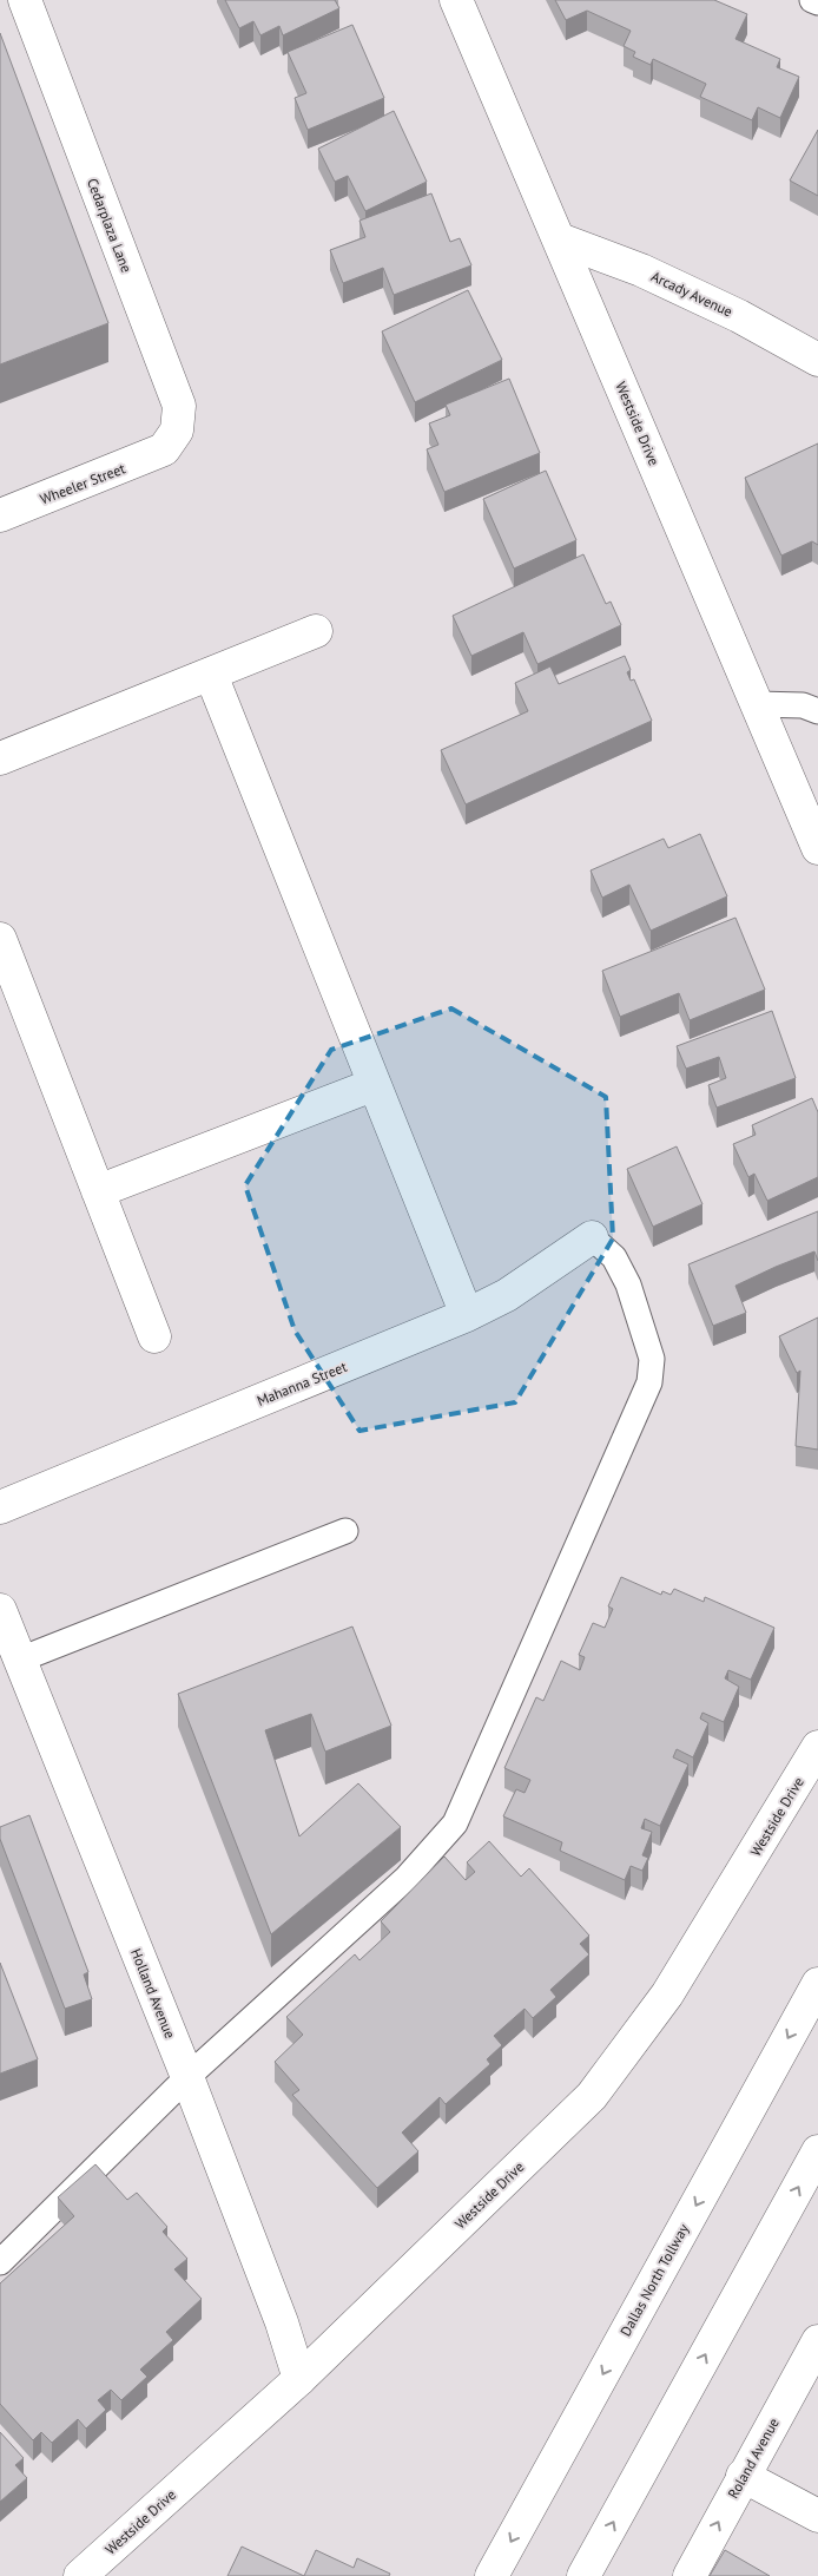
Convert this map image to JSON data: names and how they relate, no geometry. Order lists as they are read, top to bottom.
{
  "streets": {
    "main road": [
      "Cedarplaza Lane",
      "Arcady Avenue",
      "Westside Drive",
      "Wheeler Street",
      "Mahanna Street",
      "Holland Avenue",
      "Dallas North Tollway",
      "Roland Avenue"
    ]
  },
  "crossings": [
    ["Cedarplaza Lane", "Wheeler Street"],
    ["Arcady Avenue", "Westside Drive"],
    ["Westside Drive", "Holland Avenue"]
  ]
}
